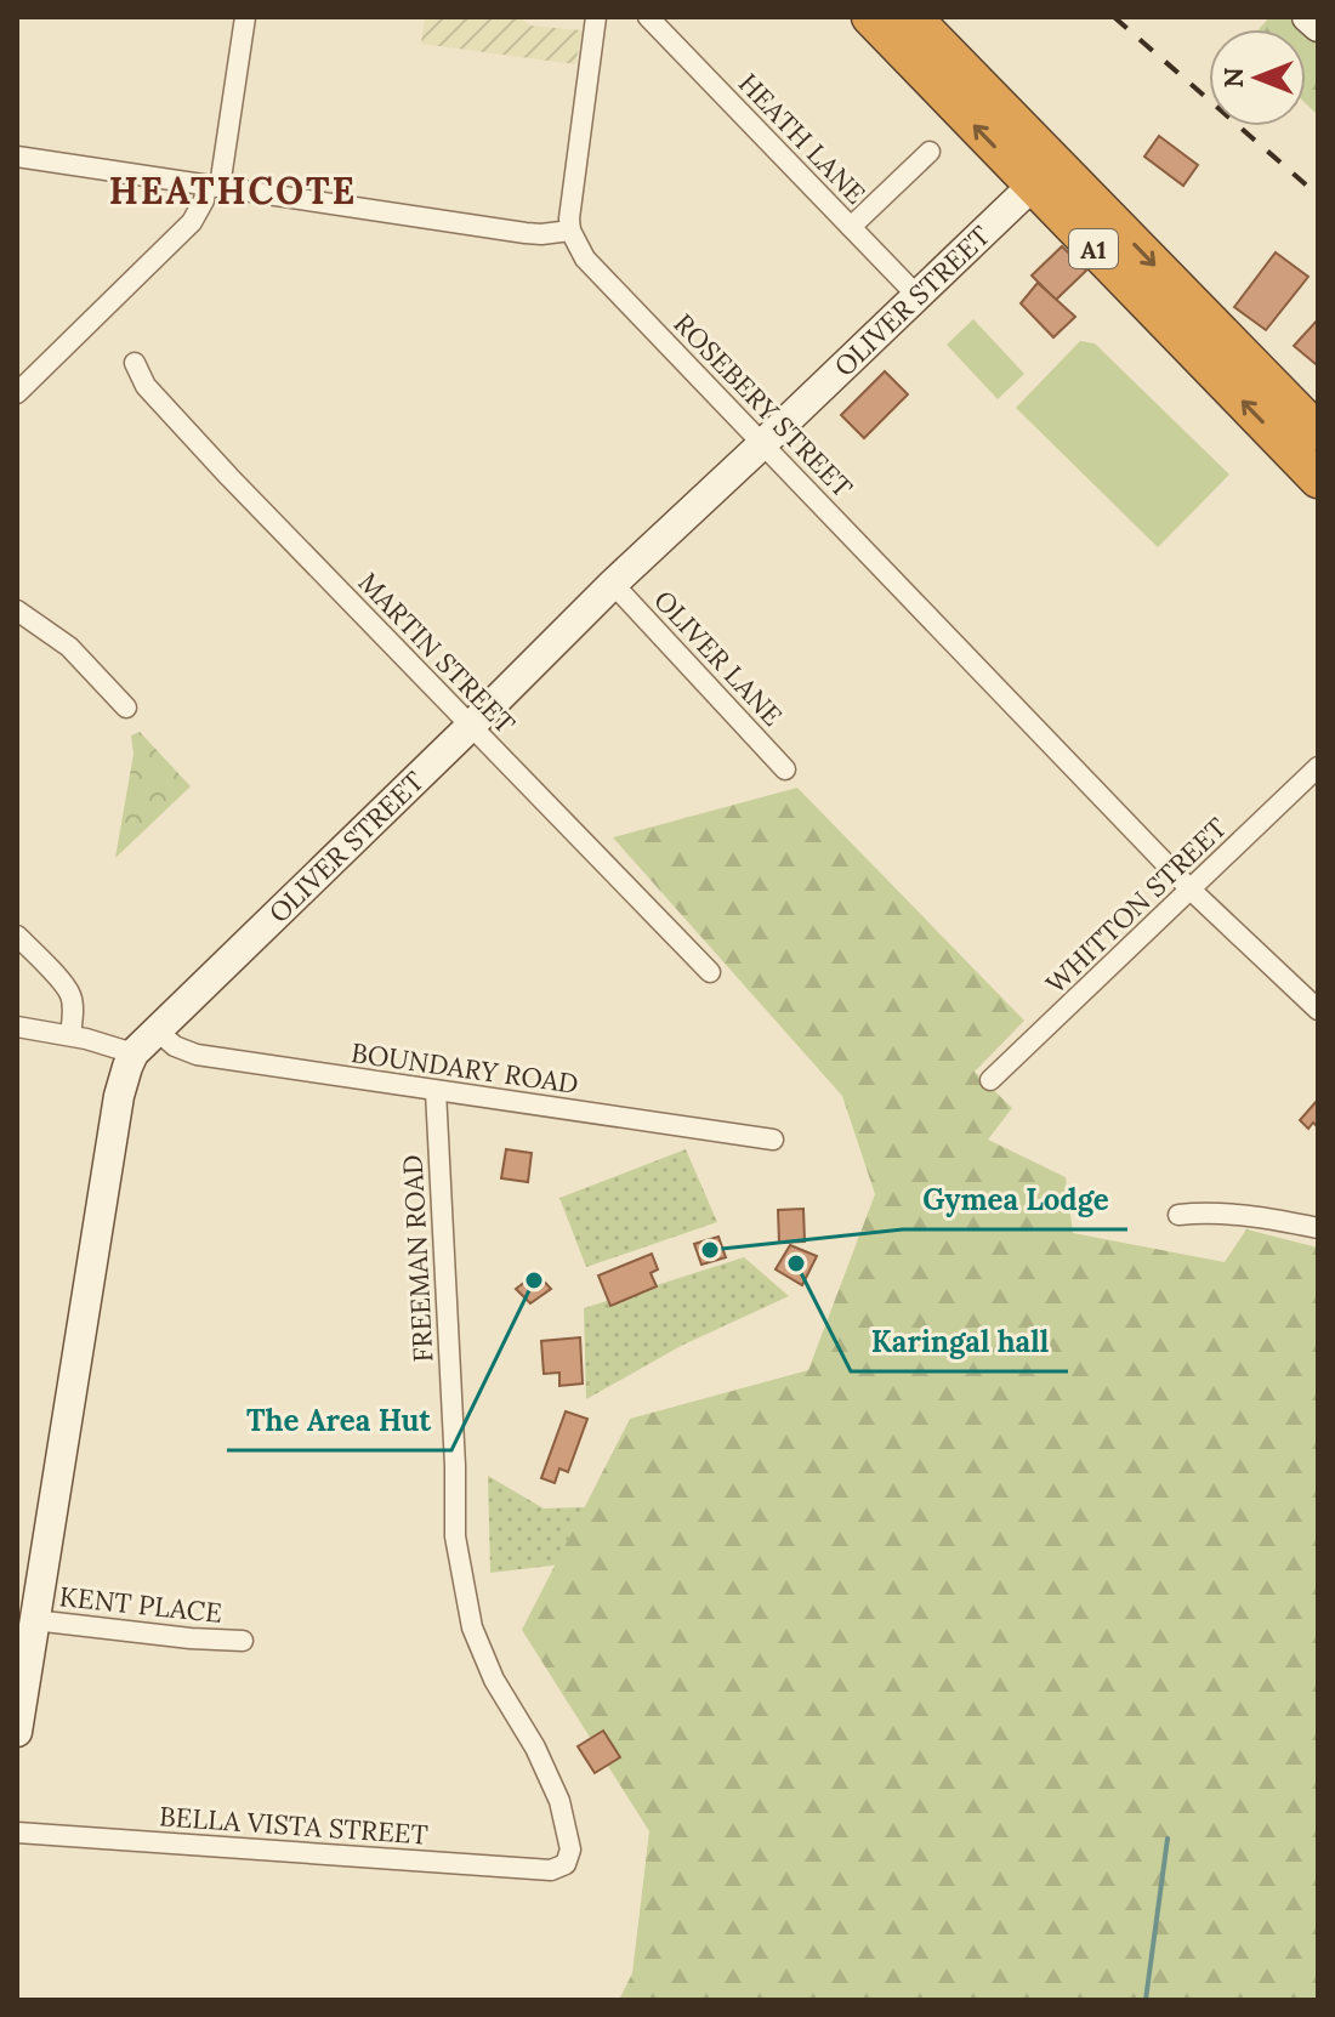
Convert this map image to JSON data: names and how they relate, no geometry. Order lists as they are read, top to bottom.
{
  "streets": {
    "highway": ["A1"],
    "street": [
      "HEATH LANE",
      "OLIVER STREET",
      "ROSEBERY STREET",
      "MARTIN STREET",
      "OLIVER LANE",
      "WHITTON STREET",
      "BOUNDARY ROAD",
      "FREEMAN ROAD",
      "KENT PLACE",
      "BELLA VISTA STREET"
    ]
  },
  "crossings": [
    ["HEATH LANE", "OLIVER STREET"],
    ["A1", "OLIVER STREET"],
    ["OLIVER STREET", "ROSEBERY STREET"],
    ["OLIVER STREET", "MARTIN STREET"],
    ["OLIVER STREET", "OLIVER LANE"],
    ["OLIVER STREET", "BOUNDARY ROAD"],
    ["OLIVER STREET", "KENT PLACE"],
    ["ROSEBERY STREET", "WHITTON STREET"],
    ["BOUNDARY ROAD", "FREEMAN ROAD"],
    ["FREEMAN ROAD", "BELLA VISTA STREET"]
  ],
  "districts": ["HEATHCOTE"],
  "places": ["Gymea Lodge", "Karingal hall", "The Area Hut"],
  "north": "left"
}
